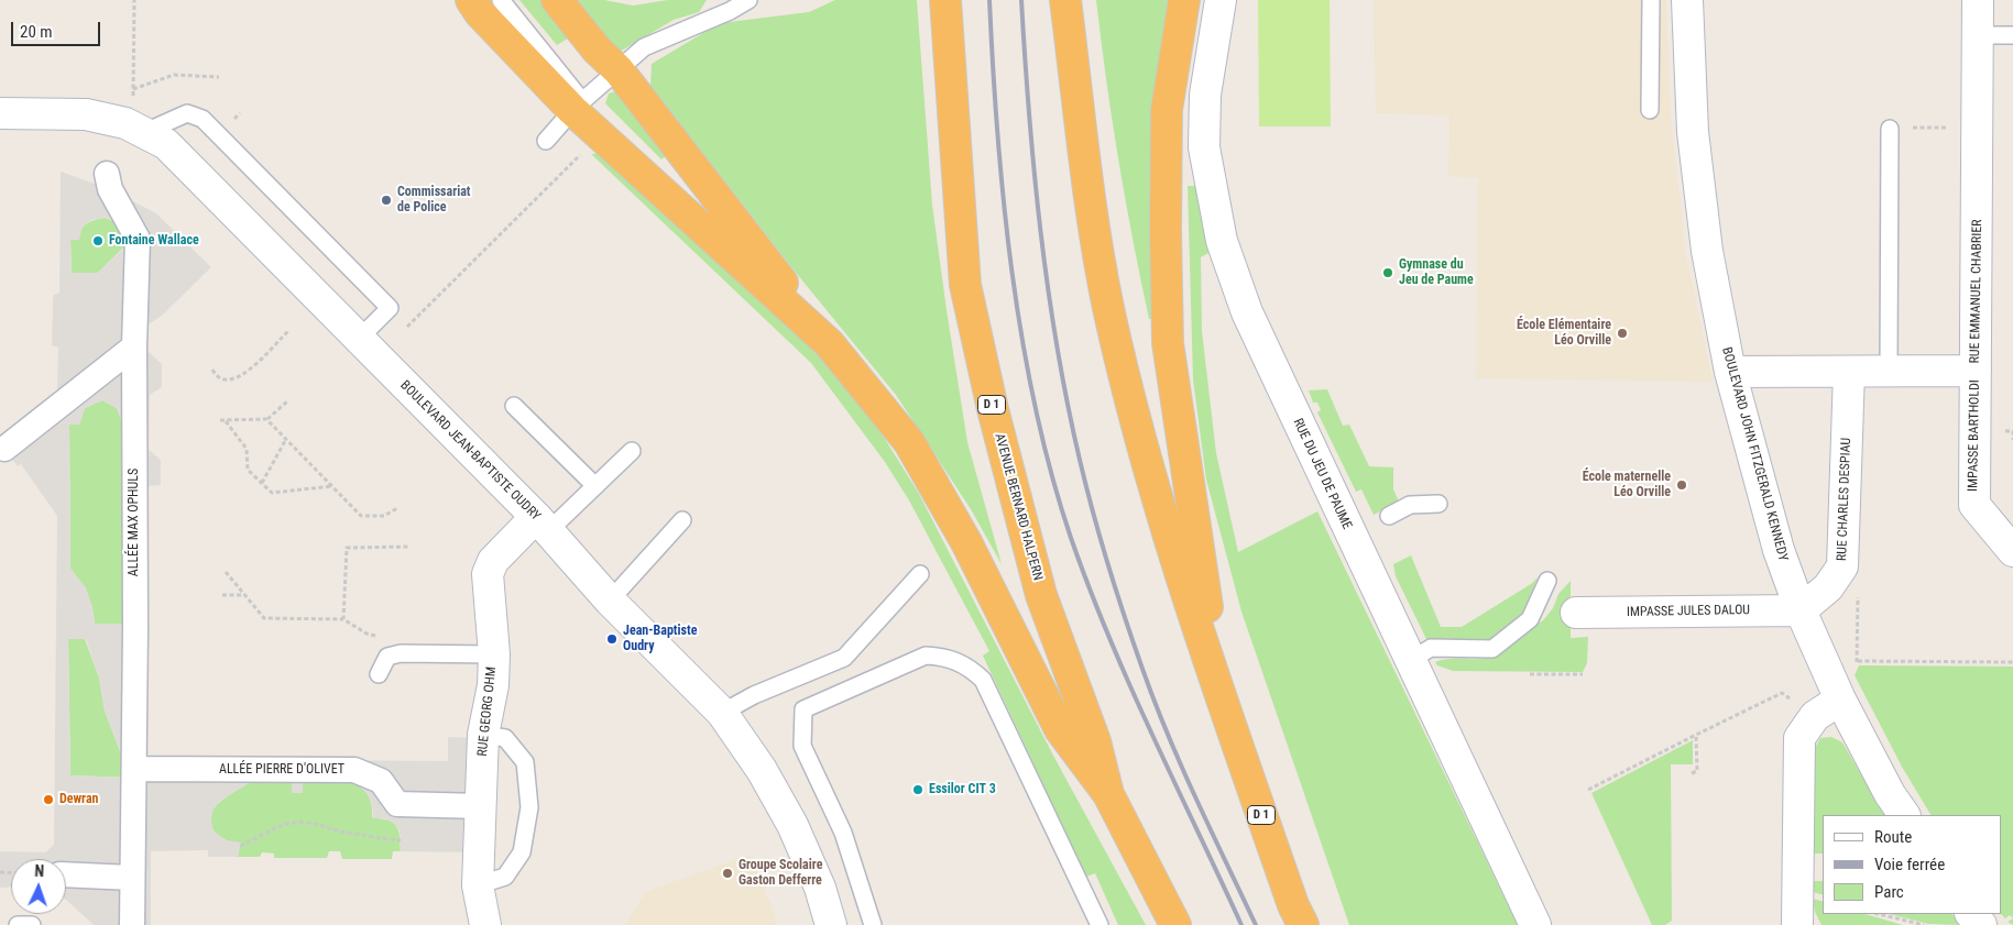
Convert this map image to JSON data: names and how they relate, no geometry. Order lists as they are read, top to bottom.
{
  "streets": {
    "highway": ["D 1", "AVENUE BERNARD HALPERN"],
    "street": [
      "RUE EMMANUEL CHABRIER",
      "IMPASSE BARTHOLDI",
      "BOULEVARD JEAN-BAPTISTE OUDRY",
      "BOULEVARD JOHN FITZGERALD KENNEDY",
      "RUE DU JEU DE PAUME",
      "RUE CHARLES DESPIAU",
      "ALLÉE MAX OPHULS",
      "IMPASSE JULES DALOU",
      "RUE GEORG OHM",
      "ALLÉE PIERRE D'OLIVET"
    ]
  },
  "crossings": [
    ["RUE EMMANUEL CHABRIER", "IMPASSE BARTHOLDI"],
    ["RUE EMMANUEL CHABRIER", "BOULEVARD JOHN FITZGERALD KENNEDY"],
    ["RUE EMMANUEL CHABRIER", "RUE CHARLES DESPIAU"],
    ["BOULEVARD JEAN-BAPTISTE OUDRY", "RUE GEORG OHM"],
    ["BOULEVARD JOHN FITZGERALD KENNEDY", "RUE CHARLES DESPIAU"],
    ["BOULEVARD JOHN FITZGERALD KENNEDY", "IMPASSE JULES DALOU"],
    ["RUE CHARLES DESPIAU", "IMPASSE JULES DALOU"],
    ["ALLÉE MAX OPHULS", "ALLÉE PIERRE D'OLIVET"],
    ["RUE GEORG OHM", "ALLÉE PIERRE D'OLIVET"]
  ],
  "places": [
    "Commissariat de Police",
    "Fontaine Wallace",
    "Gymnase du Jeu de Paume",
    "École Elémentaire Léo Orville",
    "École maternelle Léo Orville",
    "Jean-Baptiste Oudry",
    "Essilor CIT 3",
    "Dewran",
    "Groupe Scolaire Gaston Defferre"
  ],
  "legend": ["Route", "Voie ferrée", "Parc"],
  "scale_bar": "20 m",
  "north": "top"
}
